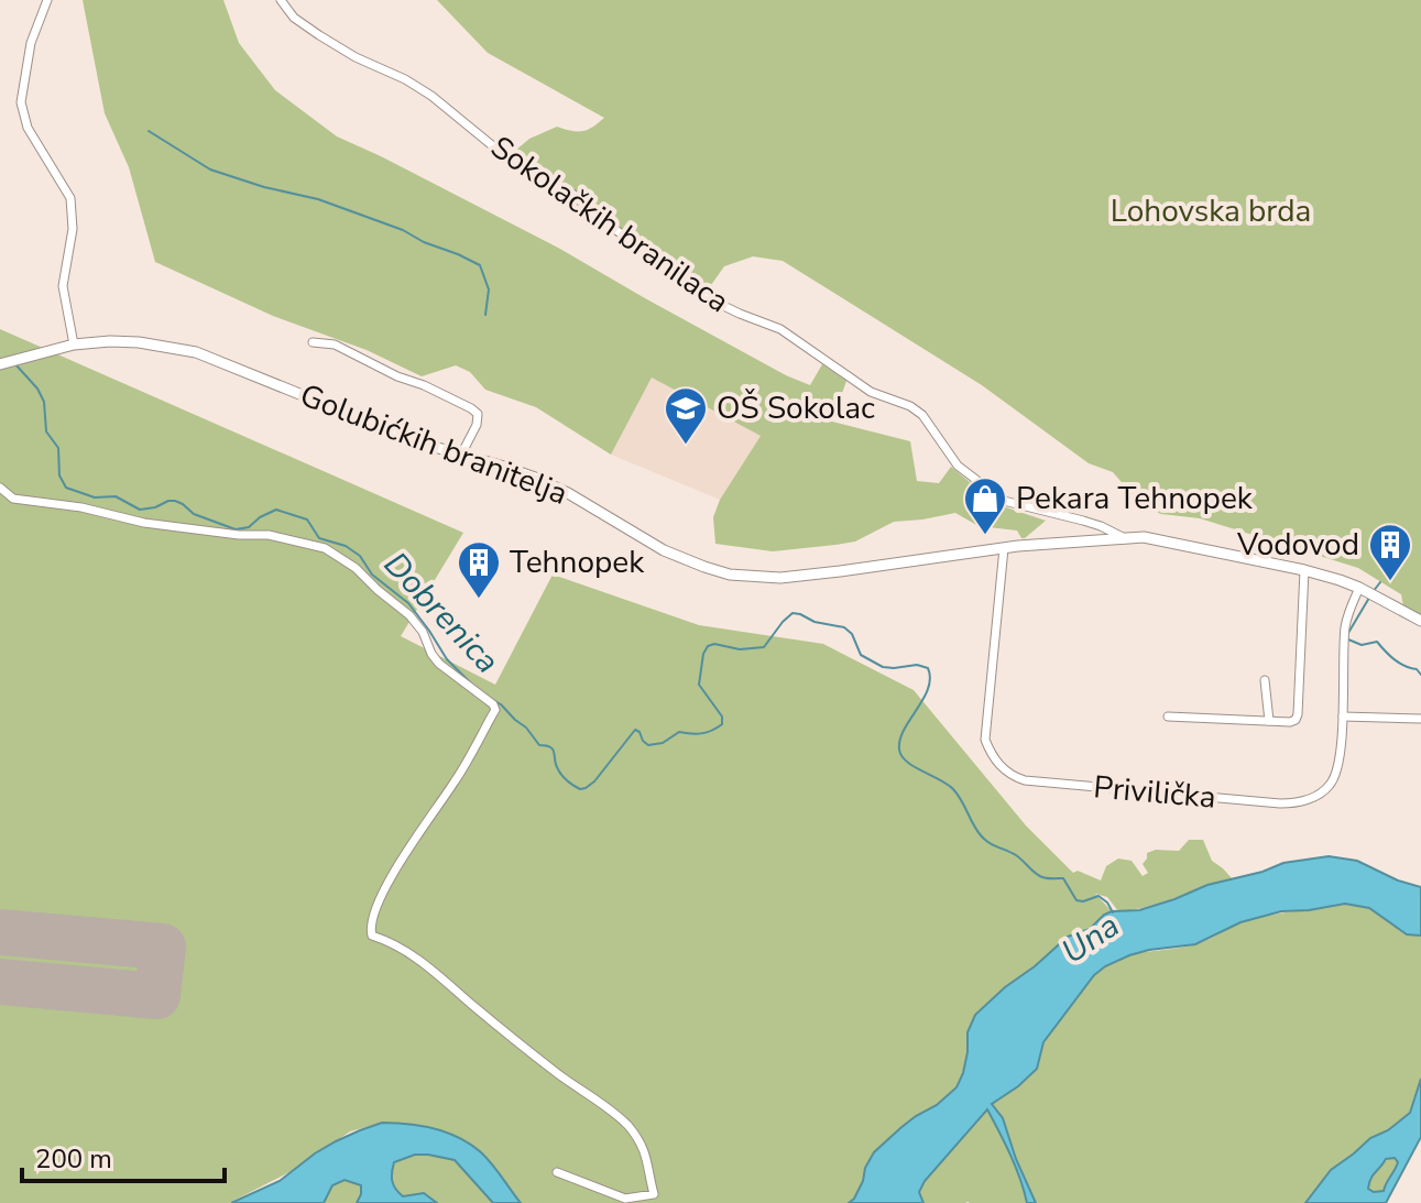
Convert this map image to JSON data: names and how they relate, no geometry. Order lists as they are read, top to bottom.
{
  "streets": {
    "street": ["Sokolačkih branilaca", "Golubićkih branitelja", "Privilička"]
  },
  "crossings": [
    ["Sokolačkih branilaca", "Golubićkih branitelja"],
    ["Golubićkih branitelja", "Privilička"]
  ],
  "water": ["Dobrenica", "Una"],
  "parks": ["Lohovska brda"],
  "places": {
    "school or university": ["OŠ Sokolac"],
    "shop": ["Pekara Tehnopek"],
    "building": ["Vodovod", "Tehnopek"]
  },
  "scale_bar": "200 m"
}
